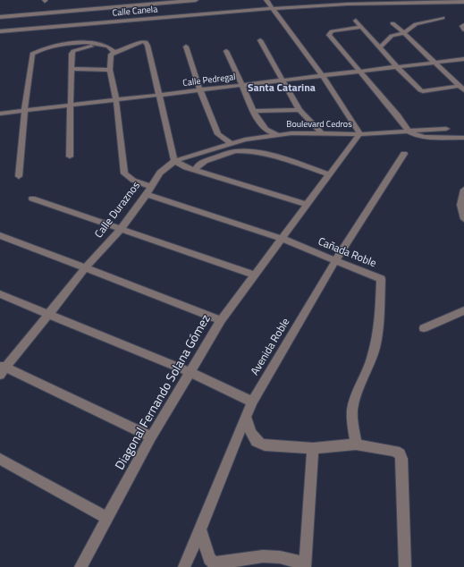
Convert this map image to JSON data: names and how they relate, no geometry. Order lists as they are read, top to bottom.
{
  "streets": {
    "street": [
      "Calle Canela",
      "Calle Pedregal",
      "Boulevard Cedros",
      "Calle Duraznos",
      "Cañada Roble",
      "Avenida Roble",
      "Diagonal Fernando Solana Gómez"
    ]
  },
  "crossings": [
    ["Calle Pedregal", "Cañada Roble"],
    ["Boulevard Cedros", "Calle Duraznos"],
    ["Boulevard Cedros", "Diagonal Fernando Solana Gómez"],
    ["Calle Duraznos", "Cañada Roble"],
    ["Cañada Roble", "Avenida Roble"],
    ["Cañada Roble", "Diagonal Fernando Solana Gómez"]
  ],
  "districts": ["Santa Catarina"]
}
